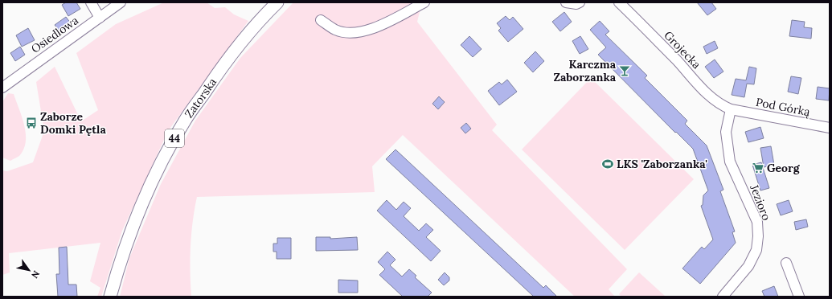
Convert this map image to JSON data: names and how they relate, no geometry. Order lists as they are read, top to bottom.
{
  "streets": {
    "main road": ["Zatorska", "44"],
    "street": [
      "Osiedlowa",
      "Grojecka",
      "Pod Górką",
      "Jezioro"
    ]
  },
  "crossings": [
    ["Grojecka", "Pod Górką"],
    ["Grojecka", "Jezioro"],
    ["Pod Górką", "Jezioro"]
  ],
  "places": {
    "bar": ["Karczma Zaborzanka"],
    "bus stop": ["Zaborze Domki Pętla"],
    "sports": ["LKS 'Zaborzanka'"],
    "supermarket": ["Georg"]
  },
  "north": "bottom right"
}
